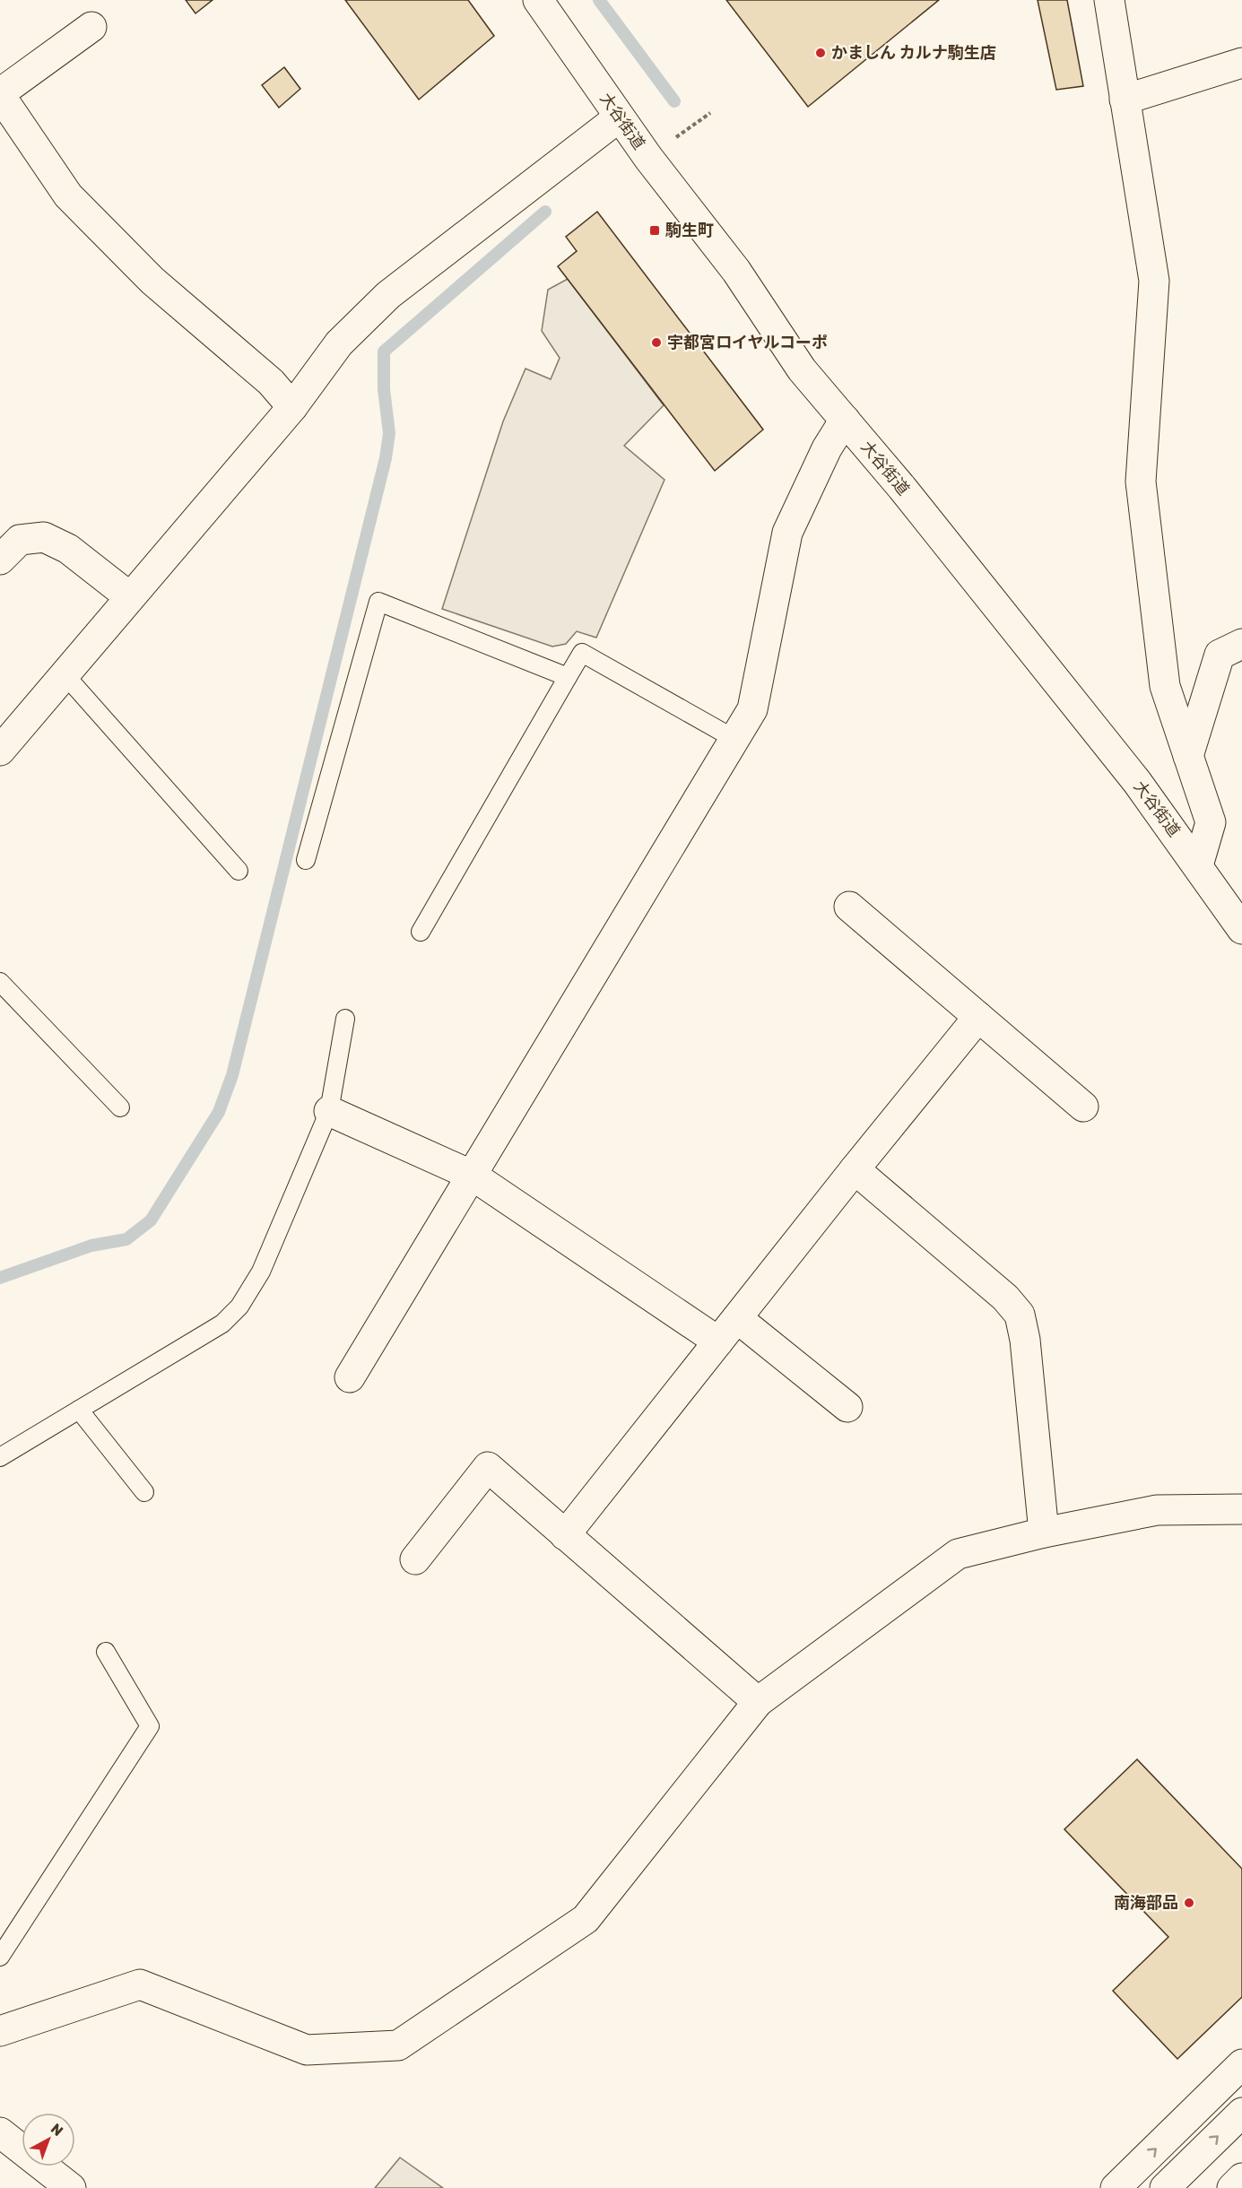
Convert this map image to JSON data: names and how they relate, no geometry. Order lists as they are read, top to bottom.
{
  "streets": {
    "street": ["大谷街道"]
  },
  "places": {
    "other": ["かましん カルナ駒生店", "宇都宮ロイヤルコーポ", "南海部品"],
    "transit": ["駒生町"]
  },
  "north": "top right"
}
